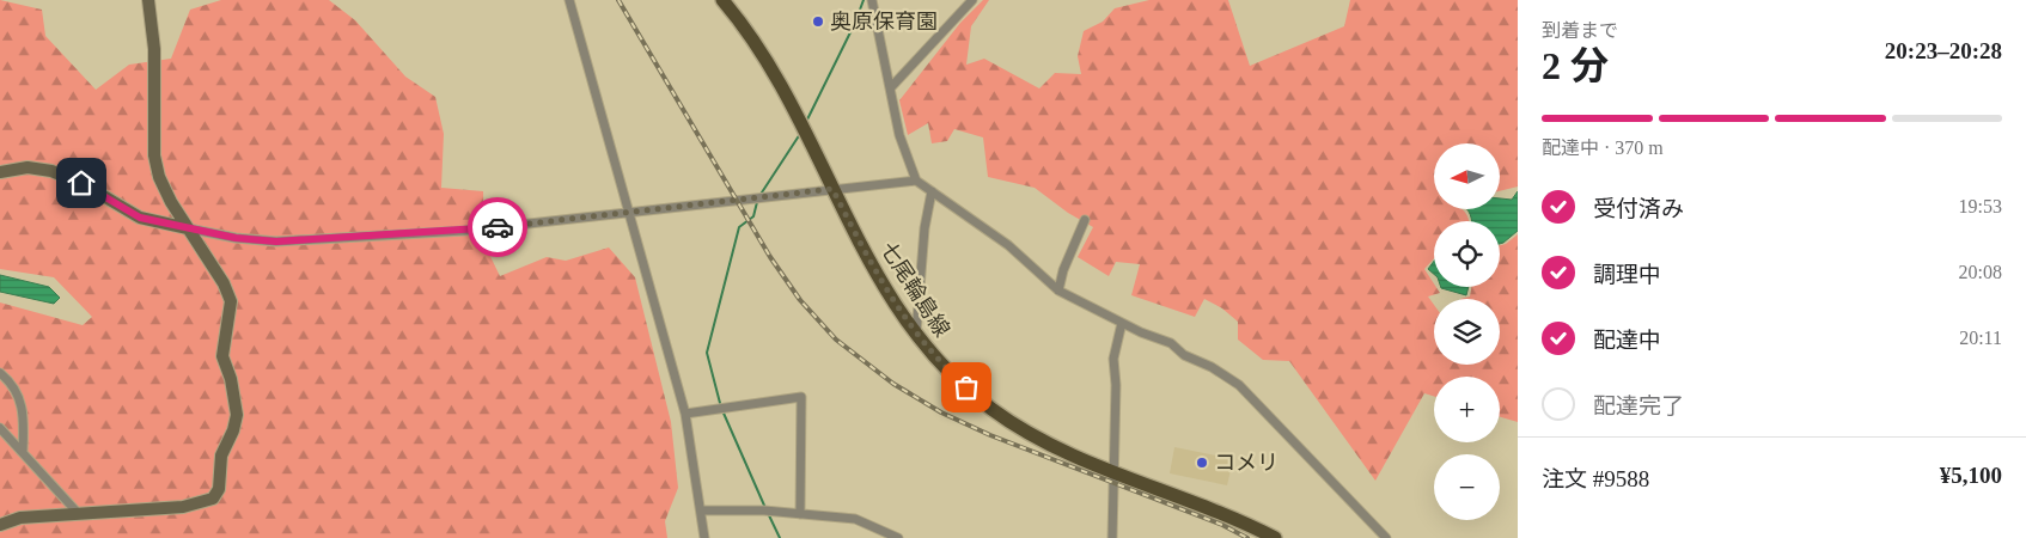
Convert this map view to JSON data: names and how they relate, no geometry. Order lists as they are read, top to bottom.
{
  "streets": {
    "main road": ["七尾輪島線"]
  },
  "places": ["奥原保育園", "コメリ"],
  "north": "left",
  "page": {
    "heading": ["2 分", "到着まで", "20:23–20:28"],
    "panel": ["注文 #9588", "¥5,100"],
    "bar": "配達中 · 370 m",
    "map_buttons": ["+", "−"],
    "list": [
      ["受付済み", "19:53"],
      ["調理中", "20:08"],
      ["配達中", "20:11"],
      "配達完了"
    ]
  }
}
